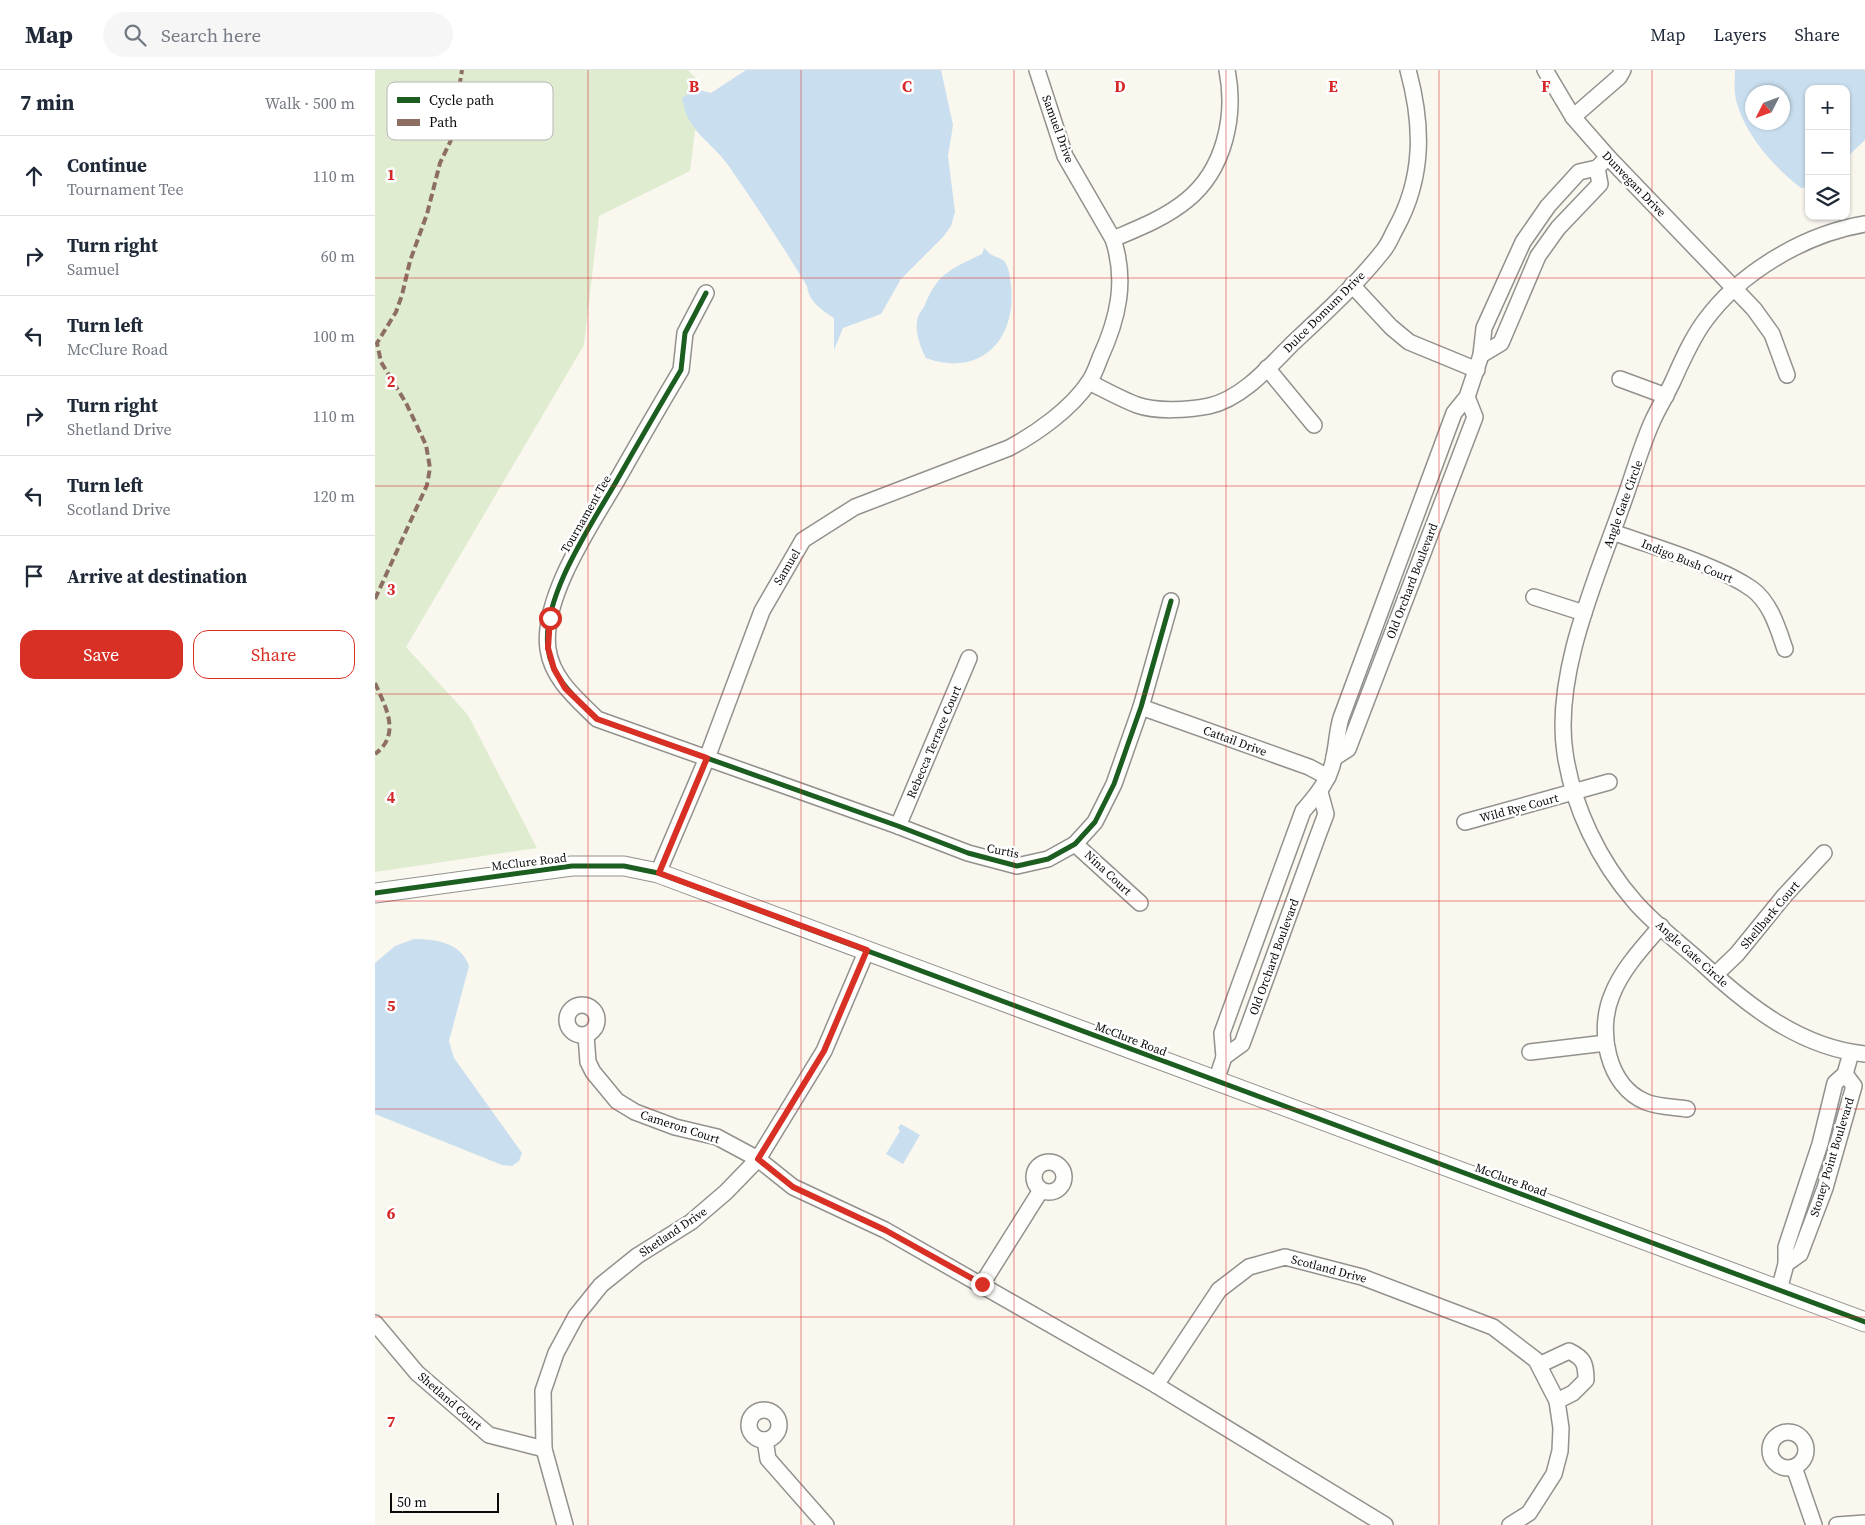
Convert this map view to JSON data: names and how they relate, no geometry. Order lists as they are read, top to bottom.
{
  "streets": {
    "street": [
      "Samuel Drive",
      "Dunvegan Drive",
      "Dulce Domum Drive",
      "Angle Gate Circle",
      "Tournament Tee",
      "Indigo Bush Court",
      "Samuel",
      "Old Orchard Boulevard",
      "Cattail Drive",
      "Rebecca Terrace Court",
      "Wild Rye Court",
      "Curtis",
      "McClure Road",
      "Nina Court",
      "Shellbark Court",
      "Cameron Court",
      "Stoney Point Boulevard",
      "Shetland Drive",
      "Scotland Drive",
      "Shetland Court"
    ]
  },
  "crossings": [
    ["Samuel Drive", "Dulce Domum Drive"],
    ["Samuel Drive", "Samuel"],
    ["Dunvegan Drive", "Angle Gate Circle"],
    ["Dunvegan Drive", "Old Orchard Boulevard"],
    ["Dulce Domum Drive", "Samuel"],
    ["Angle Gate Circle", "Indigo Bush Court"],
    ["Angle Gate Circle", "Wild Rye Court"],
    ["Angle Gate Circle", "Shellbark Court"],
    ["Angle Gate Circle", "Stoney Point Boulevard"],
    ["Tournament Tee", "Samuel"],
    ["Tournament Tee", "Curtis"],
    ["Samuel", "Curtis"],
    ["Samuel", "McClure Road"],
    ["Old Orchard Boulevard", "Cattail Drive"],
    ["Old Orchard Boulevard", "McClure Road"],
    ["Cattail Drive", "Curtis"],
    ["Rebecca Terrace Court", "Curtis"],
    ["Curtis", "Nina Court"],
    ["McClure Road", "Stoney Point Boulevard"],
    ["McClure Road", "Shetland Drive"],
    ["Cameron Court", "Shetland Drive"],
    ["Shetland Drive", "Shetland Court"]
  ],
  "legend": ["Cycle path", "Path"],
  "scale_bar": "50 m",
  "north": "bottom left",
  "page": {
    "header": "Map",
    "search": "Search here",
    "nav": ["Map", "Layers", "Share"],
    "heading": ["7 min", "Walk · 500 m"],
    "map_buttons": ["+", "−"],
    "list": [
      ["Continue", "Tournament Tee", "110 m"],
      ["Turn right", "Samuel", "60 m"],
      ["Turn left", "McClure Road", "100 m"],
      ["Turn right", "Shetland Drive", "110 m"],
      ["Turn left", "Scotland Drive", "120 m"],
      "Arrive at destination"
    ],
    "buttons": ["Save", "Share"],
    "scale": "50 m"
  },
  "grid": {
    "columns": [
      "B",
      "C",
      "D",
      "E",
      "F"
    ],
    "rows": [
      "1",
      "2",
      "3",
      "4",
      "5",
      "6",
      "7"
    ]
  }
}
